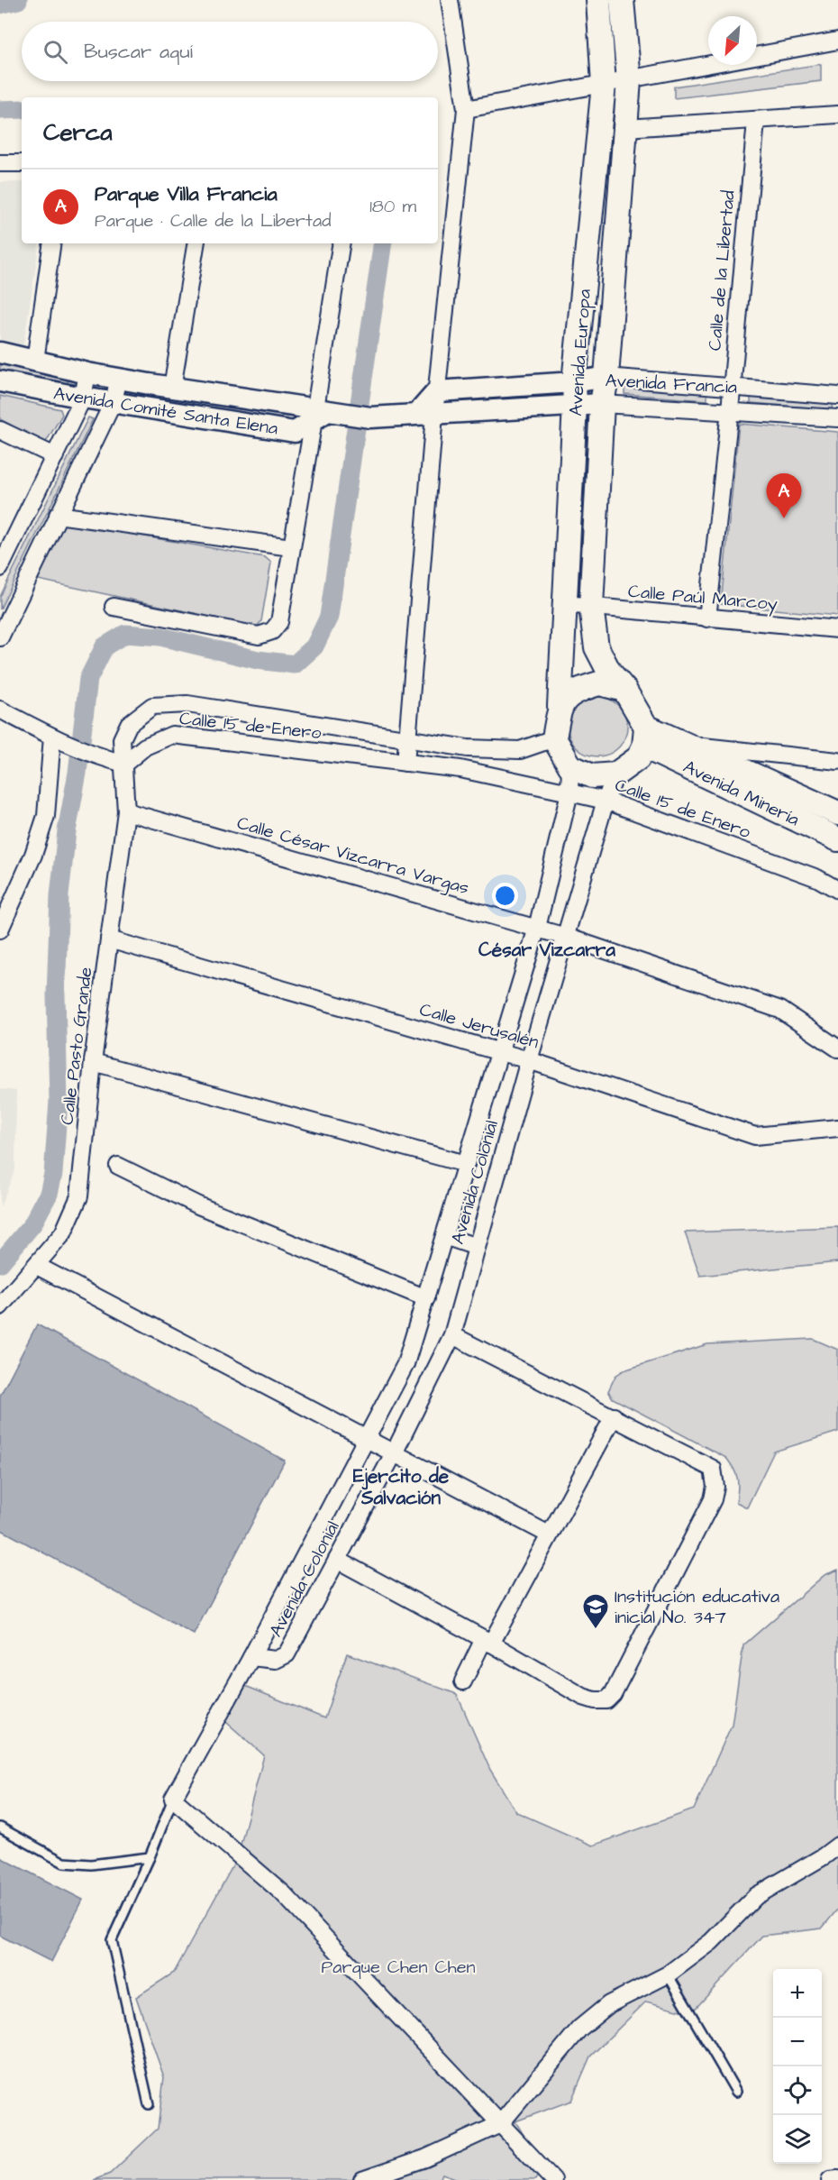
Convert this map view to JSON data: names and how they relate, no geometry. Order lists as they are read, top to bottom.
{
  "streets": {
    "main road": ["Avenida Europa", "Avenida Minería"],
    "street": [
      "Calle de la Libertad",
      "Avenida Francia",
      "Avenida Comité Santa Elena",
      "Calle Paúl Marcoy",
      "Calle 15 de Enero",
      "Calle César Vizcarra Vargas",
      "Calle Jerusalén",
      "Calle Pasto Grande",
      "Avenida Colonial"
    ]
  },
  "crossings": [
    ["Calle de la Libertad", "Avenida Francia"],
    ["Calle de la Libertad", "Calle Paúl Marcoy"],
    ["Avenida Europa", "Avenida Francia"],
    ["Avenida Europa", "Calle Paúl Marcoy"],
    ["Avenida Europa", "Calle 15 de Enero"],
    ["Avenida Europa", "Avenida Minería"],
    ["Avenida Europa", "Avenida Colonial"],
    ["Avenida Francia", "Avenida Comité Santa Elena"],
    ["Calle 15 de Enero", "Avenida Minería"],
    ["Calle 15 de Enero", "Calle Pasto Grande"],
    ["Calle 15 de Enero", "Avenida Colonial"],
    ["Avenida Minería", "Avenida Colonial"],
    ["Calle César Vizcarra Vargas", "Calle Pasto Grande"],
    ["Calle César Vizcarra Vargas", "Avenida Colonial"],
    ["Calle Jerusalén", "Calle Pasto Grande"],
    ["Calle Jerusalén", "Avenida Colonial"]
  ],
  "districts": ["César Vizcarra", "Ejercito de Salvación"],
  "parks": ["Parque Chen Chen"],
  "places": {
    "school or university": ["Institución educativa inicial No. 347"]
  },
  "north": "bottom left",
  "page": {
    "search": "Buscar aquí",
    "heading": "Cerca",
    "list": [
      {
        "mark": "A",
        "name": "Parque Villa Francia",
        "note": "Parque · Calle de la Libertad",
        "value": "180 m"
      }
    ],
    "pins": "A",
    "map_buttons": ["+", "−"]
  }
}
